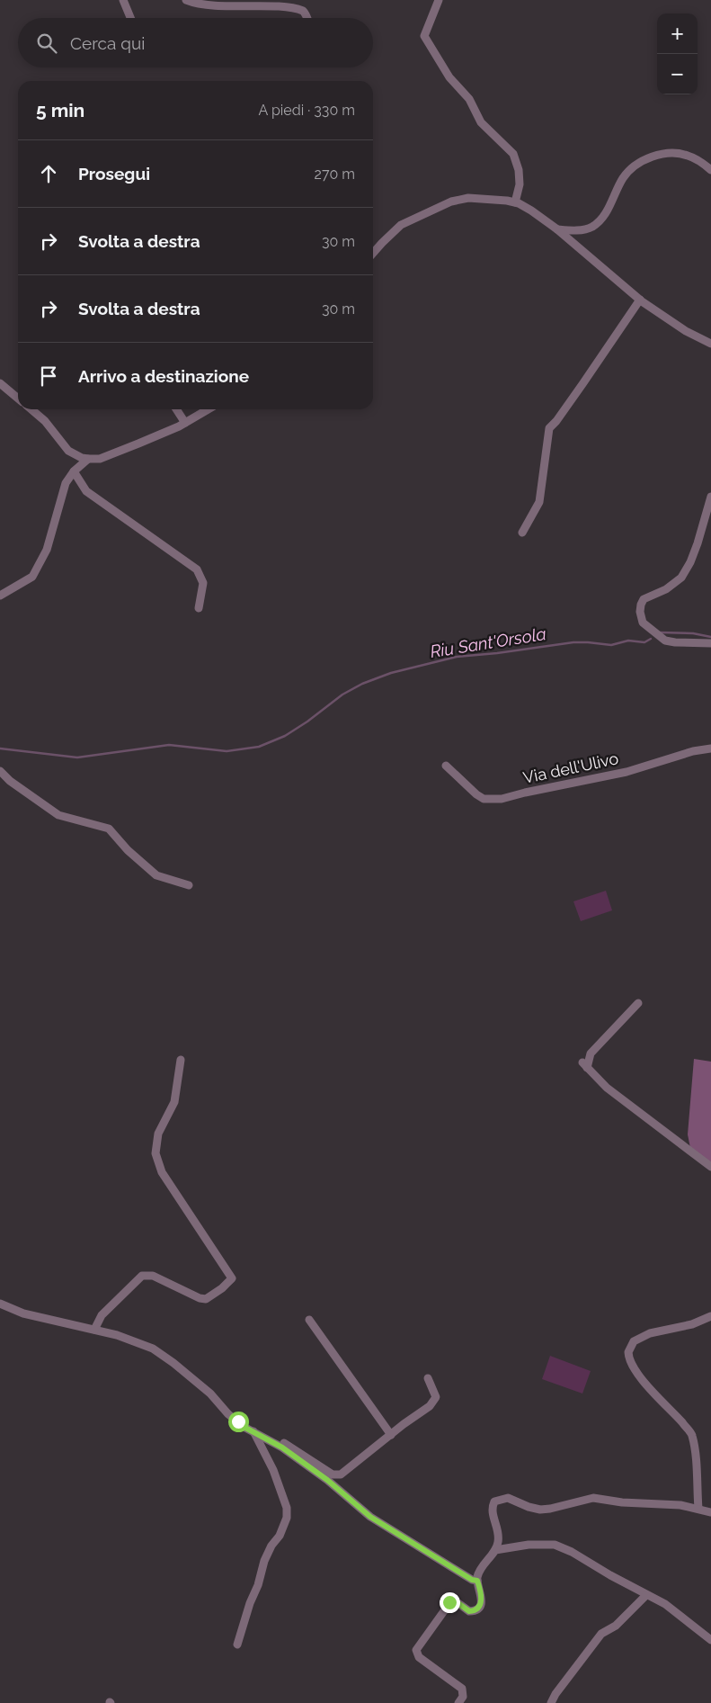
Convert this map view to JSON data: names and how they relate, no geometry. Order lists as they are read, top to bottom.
{
  "streets": {
    "street": ["Via dell'Ulivo"]
  },
  "water": ["Riu Sant'Orsola"],
  "page": {
    "map_buttons": ["+", "−"],
    "search": "Cerca qui",
    "heading": ["5 min", "A piedi · 330 m"],
    "list": [
      ["Prosegui", "270 m"],
      ["Svolta a destra", "30 m"],
      ["Svolta a destra", "30 m"],
      "Arrivo a destinazione"
    ]
  }
}
